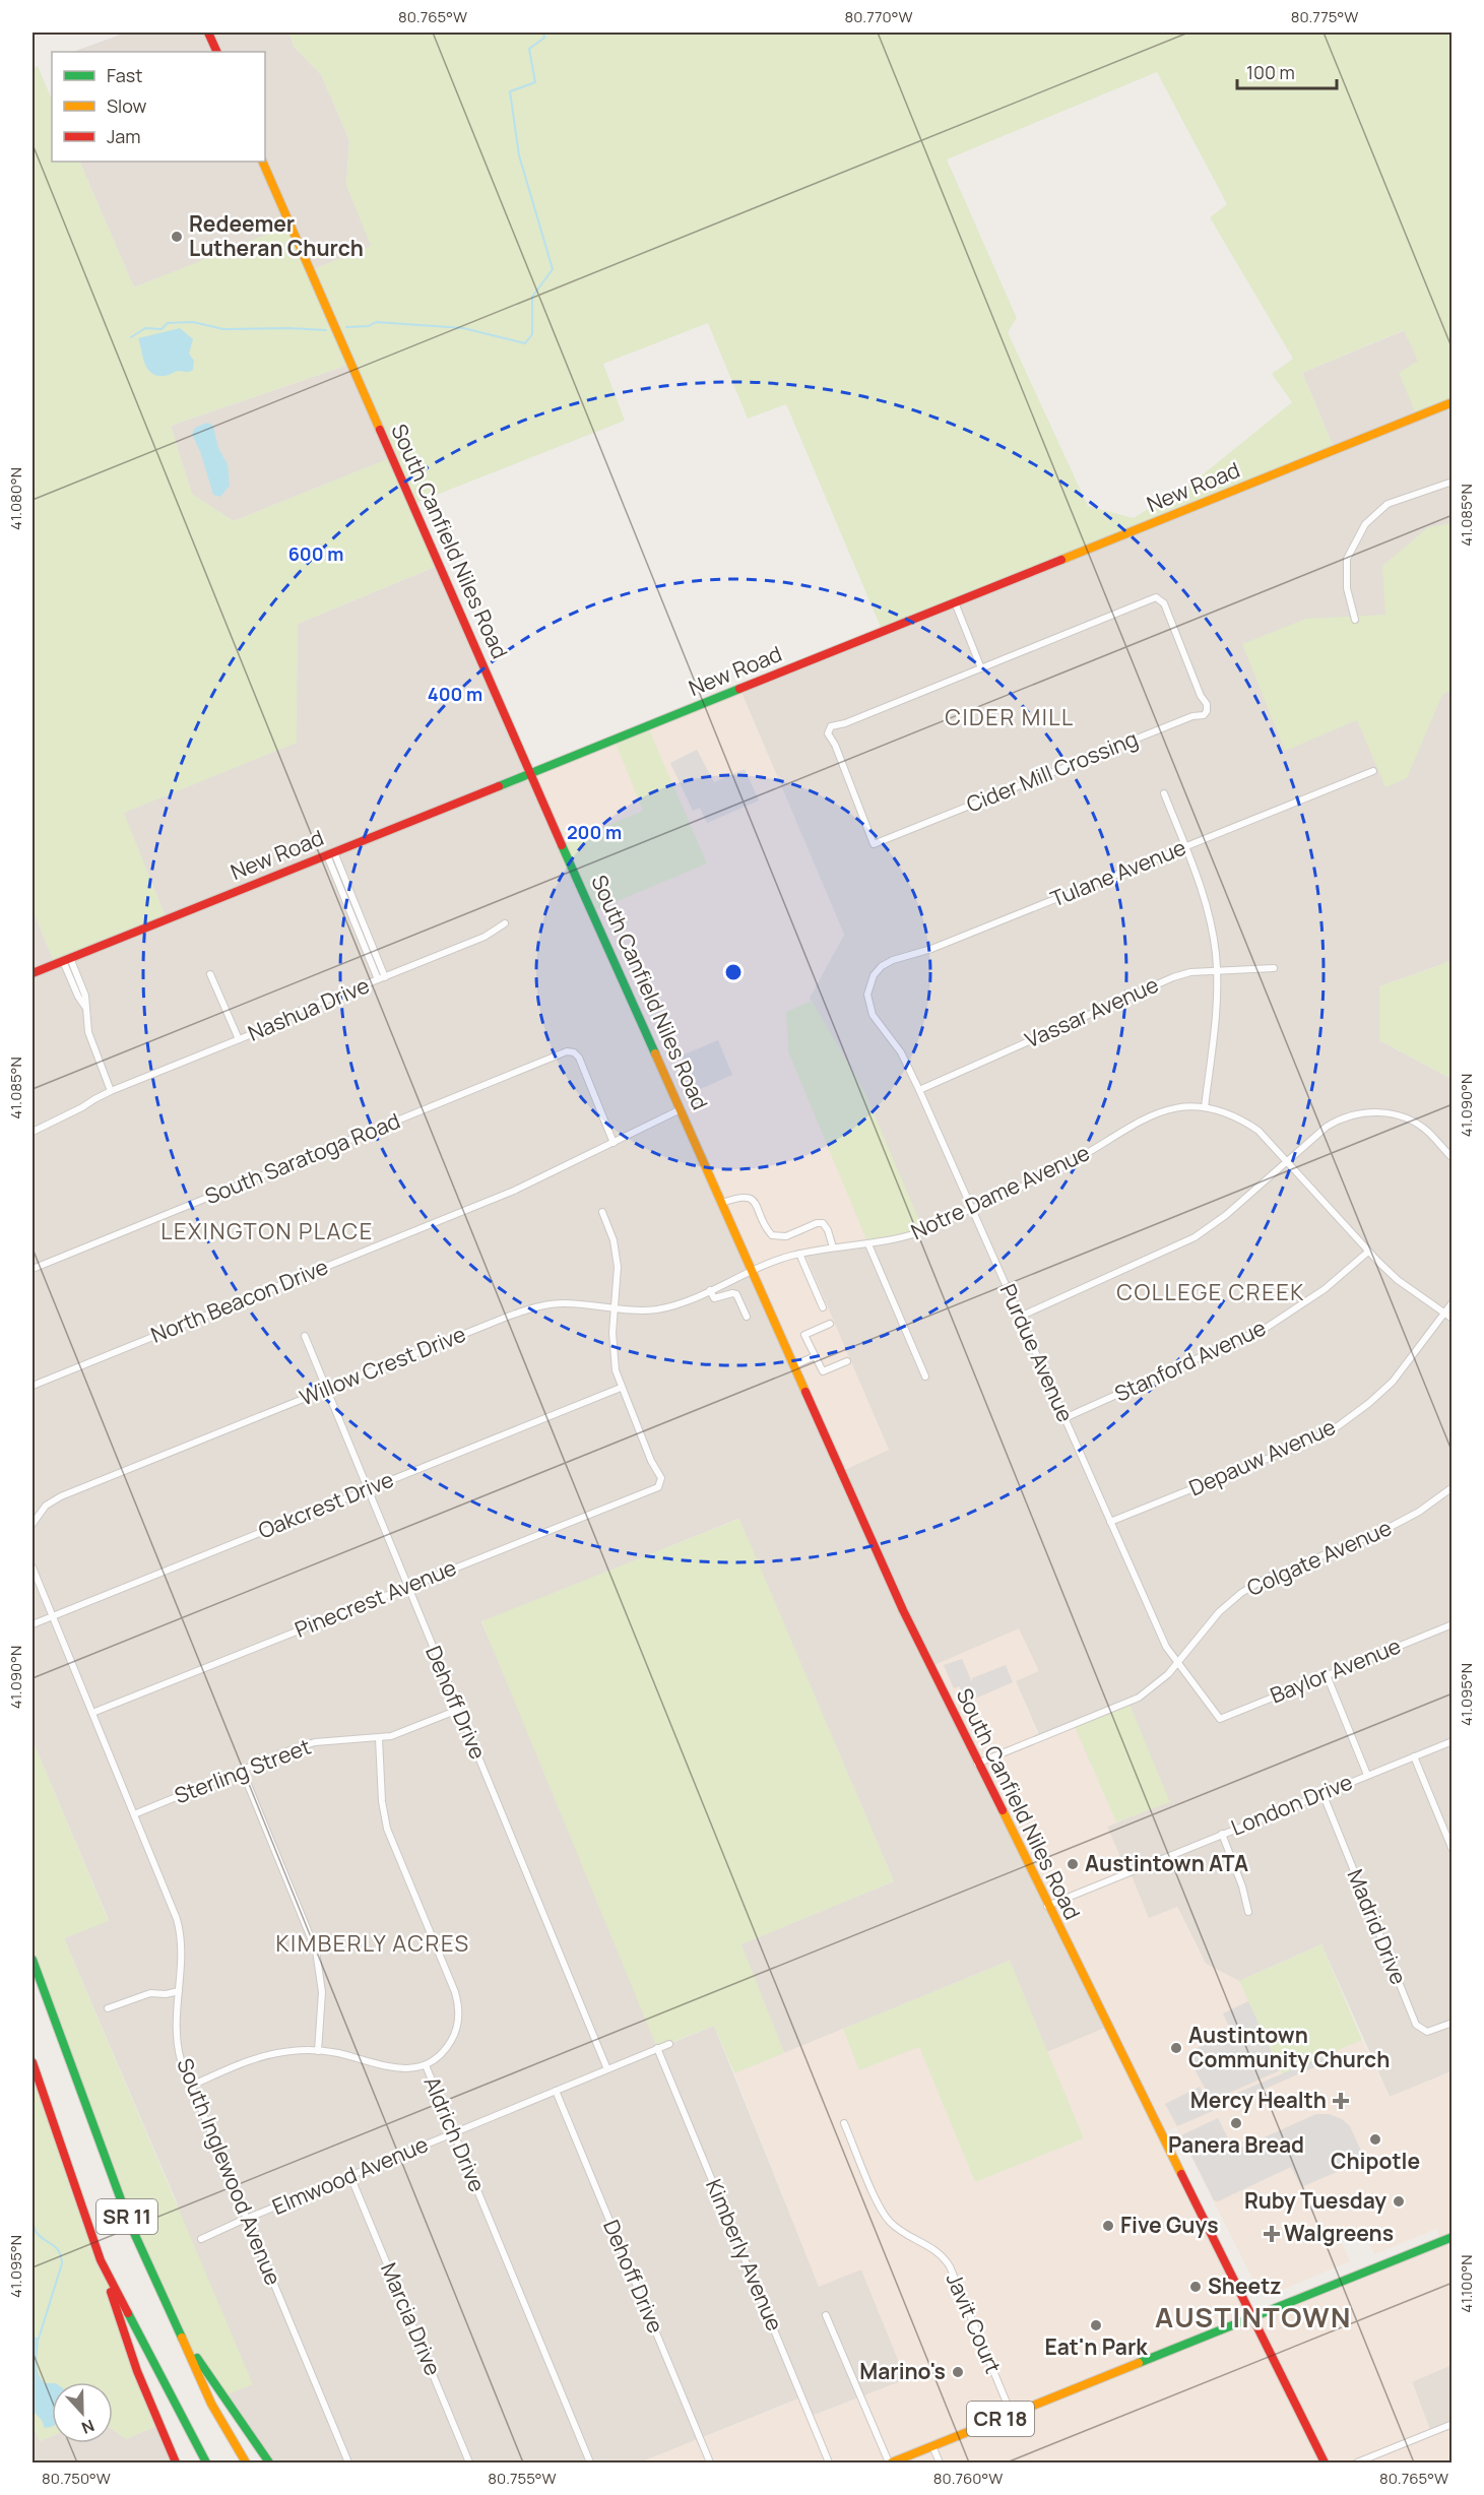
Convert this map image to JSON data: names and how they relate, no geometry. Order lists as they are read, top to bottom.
{
  "streets": {
    "main road": [
      "New Road",
      "South Canfield Niles Road",
      "SR 11",
      "CR 18"
    ],
    "street": [
      "Cider Mill Crossing",
      "Tulane Avenue",
      "Nashua Drive",
      "Vassar Avenue",
      "South Saratoga Road",
      "Notre Dame Avenue",
      "North Beacon Drive",
      "Purdue Avenue",
      "Stanford Avenue",
      "Willow Crest Drive",
      "Depauw Avenue",
      "Oakcrest Drive",
      "Colgate Avenue",
      "Pinecrest Avenue",
      "Baylor Avenue",
      "Dehoff Drive",
      "Sterling Street",
      "London Drive",
      "Madrid Drive",
      "Aldrich Drive",
      "South Inglewood Avenue",
      "Elmwood Avenue",
      "Kimberly Avenue",
      "Marcia Drive",
      "Javit Court"
    ]
  },
  "crossings": [
    ["New Road", "South Canfield Niles Road"],
    ["South Canfield Niles Road", "Notre Dame Avenue"],
    ["South Canfield Niles Road", "North Beacon Drive"],
    ["South Canfield Niles Road", "Willow Crest Drive"],
    ["South Canfield Niles Road", "Colgate Avenue"],
    ["South Canfield Niles Road", "London Drive"],
    ["South Canfield Niles Road", "CR 18"],
    ["Tulane Avenue", "Purdue Avenue"],
    ["Vassar Avenue", "Purdue Avenue"],
    ["South Saratoga Road", "North Beacon Drive"],
    ["Notre Dame Avenue", "Purdue Avenue"],
    ["Notre Dame Avenue", "Stanford Avenue"],
    ["Notre Dame Avenue", "Willow Crest Drive"],
    ["Notre Dame Avenue", "Depauw Avenue"],
    ["Purdue Avenue", "Stanford Avenue"],
    ["Purdue Avenue", "Depauw Avenue"],
    ["Purdue Avenue", "Colgate Avenue"],
    ["Purdue Avenue", "Baylor Avenue"],
    ["Willow Crest Drive", "Dehoff Drive"],
    ["Oakcrest Drive", "Pinecrest Avenue"],
    ["Oakcrest Drive", "Dehoff Drive"],
    ["Oakcrest Drive", "South Inglewood Avenue"],
    ["Pinecrest Avenue", "Dehoff Drive"],
    ["Pinecrest Avenue", "South Inglewood Avenue"],
    ["Baylor Avenue", "London Drive"],
    ["Dehoff Drive", "Sterling Street"],
    ["Dehoff Drive", "Elmwood Avenue"],
    ["Sterling Street", "Aldrich Drive"],
    ["Sterling Street", "South Inglewood Avenue"],
    ["London Drive", "Madrid Drive"],
    ["Aldrich Drive", "Elmwood Avenue"],
    ["South Inglewood Avenue", "Elmwood Avenue"],
    ["Elmwood Avenue", "Kimberly Avenue"],
    ["Elmwood Avenue", "Marcia Drive"],
    ["Javit Court", "CR 18"]
  ],
  "districts": [
    "CIDER MILL",
    "LEXINGTON PLACE",
    "COLLEGE CREEK",
    "KIMBERLY ACRES",
    "AUSTINTOWN"
  ],
  "places": {
    "other": [
      "Redeemer Lutheran Church",
      "Austintown ATA",
      "Austintown Community Church",
      "Panera Bread",
      "Chipotle",
      "Ruby Tuesday",
      "Five Guys",
      "Sheetz",
      "Eat'n Park",
      "Marino's"
    ],
    "health": ["Mercy Health", "Walgreens"]
  },
  "legend": ["Fast", "Slow", "Jam"],
  "scale_bar": "100 m",
  "north": "bottom",
  "coordinates": [
    "80.765°W",
    "80.770°W",
    "80.775°W",
    "41.080°N",
    "41.085°N",
    "41.090°N",
    "41.095°N",
    "41.100°N",
    "80.750°W",
    "80.755°W",
    "80.760°W"
  ],
  "rings": ["600 m", "400 m", "200 m"]
}
